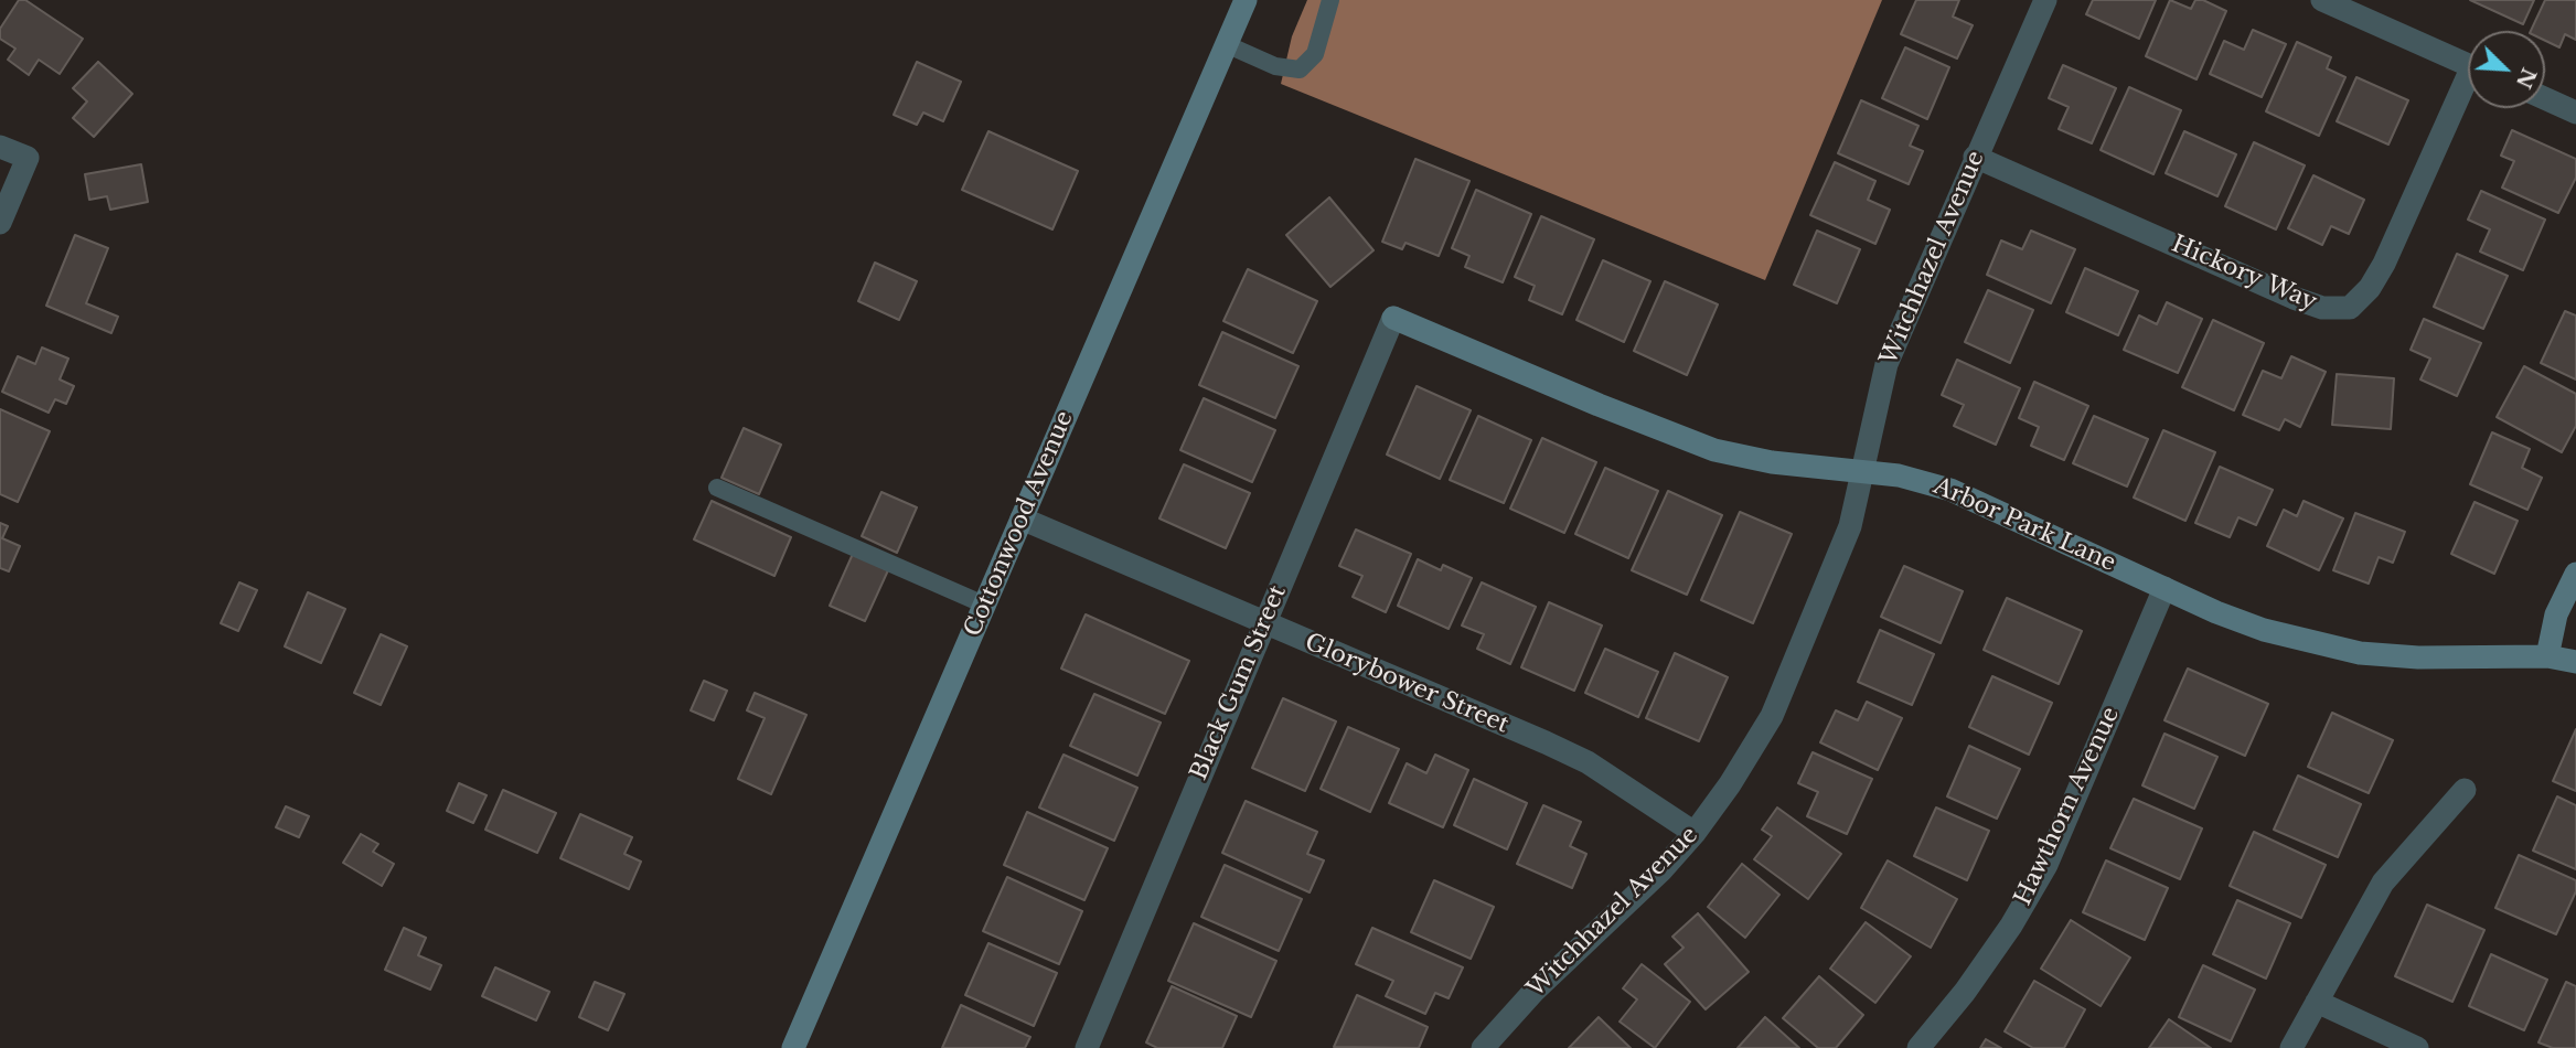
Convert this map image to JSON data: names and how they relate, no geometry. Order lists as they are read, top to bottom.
{
  "streets": {
    "street": [
      "Witchhazel Avenue",
      "Hickory Way",
      "Cottonwood Avenue",
      "Arbor Park Lane",
      "Black Gum Street",
      "Glorybower Street",
      "Hawthorn Avenue"
    ]
  },
  "crossings": [
    ["Witchhazel Avenue", "Hickory Way"],
    ["Witchhazel Avenue", "Arbor Park Lane"],
    ["Witchhazel Avenue", "Glorybower Street"],
    ["Cottonwood Avenue", "Glorybower Street"],
    ["Arbor Park Lane", "Black Gum Street"],
    ["Arbor Park Lane", "Hawthorn Avenue"],
    ["Black Gum Street", "Glorybower Street"]
  ],
  "north": "bottom right"
}
